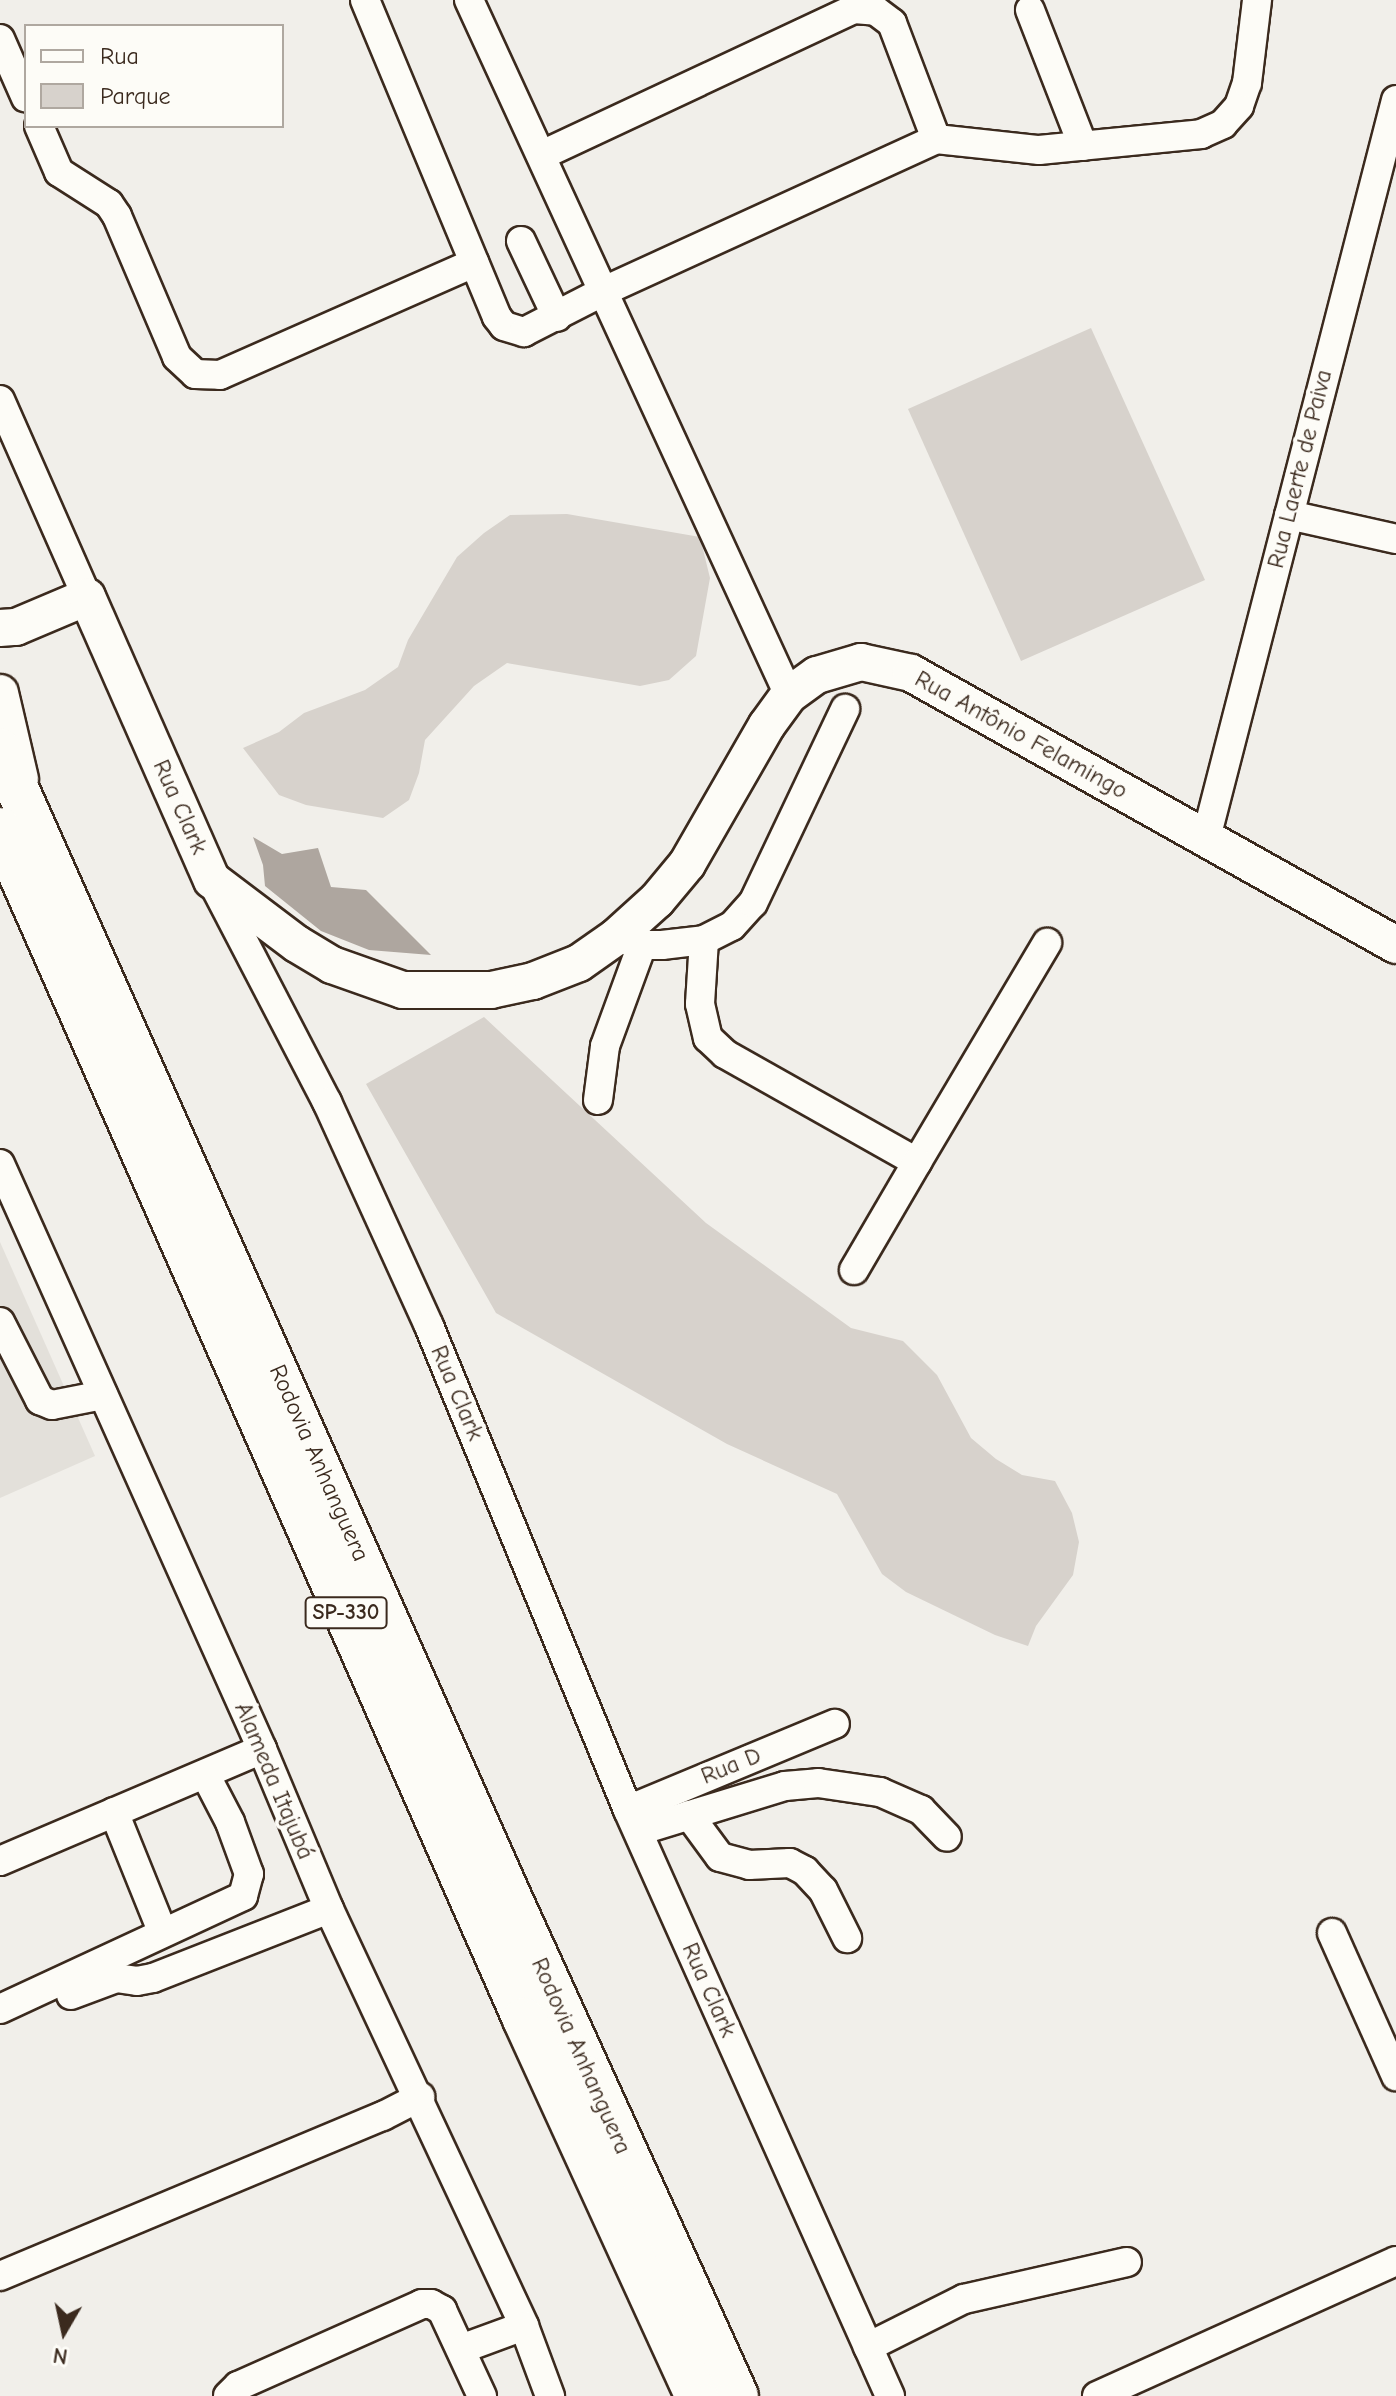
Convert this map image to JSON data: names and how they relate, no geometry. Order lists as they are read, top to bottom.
{
  "streets": {
    "highway": ["Rodovia Anhanguera", "SP-330"],
    "main road": ["Rua Antônio Felamingo", "Rua Clark"],
    "street": ["Rua Laerte de Paiva", "Rua D", "Alameda Itajubá"]
  },
  "crossings": [
    ["Rua Laerte de Paiva", "Rua Antônio Felamingo"],
    ["Rua Antônio Felamingo", "Rua Clark"],
    ["Rua Clark", "Rua D"]
  ],
  "legend": ["Rua", "Parque"],
  "north": "bottom"
}
